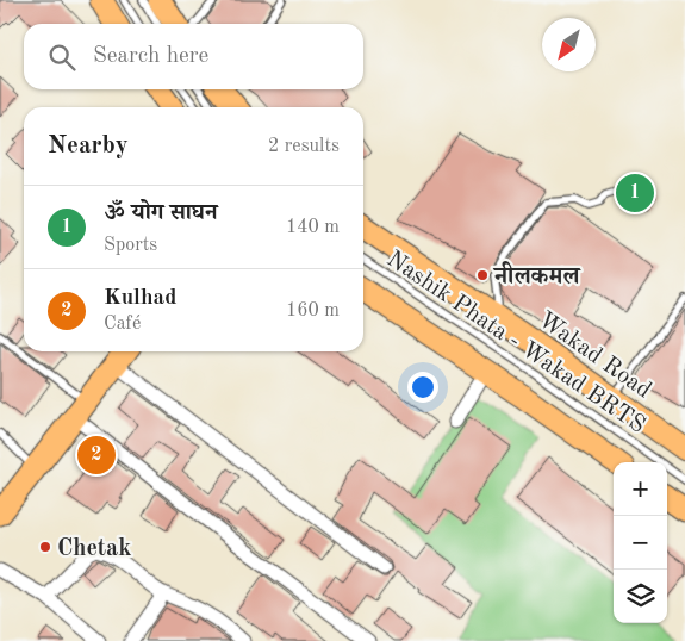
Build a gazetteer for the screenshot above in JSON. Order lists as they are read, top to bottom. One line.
{"streets":{"main road":["Wakad Road"],"lane":["Nashik Phata - Wakad BRTS"]},"places":["नीलकमल","Chetak"],"north":"bottom left","page":{"search":"Search here","heading":["Nearby","2 results"],"pins":["1","2"],"list":[{"mark":"1","name":"ॐ योग साघन","note":"Sports","value":"140 m"},{"mark":"2","name":"Kulhad","note":"Café","value":"160 m"}],"map_buttons":["+","−"]}}
